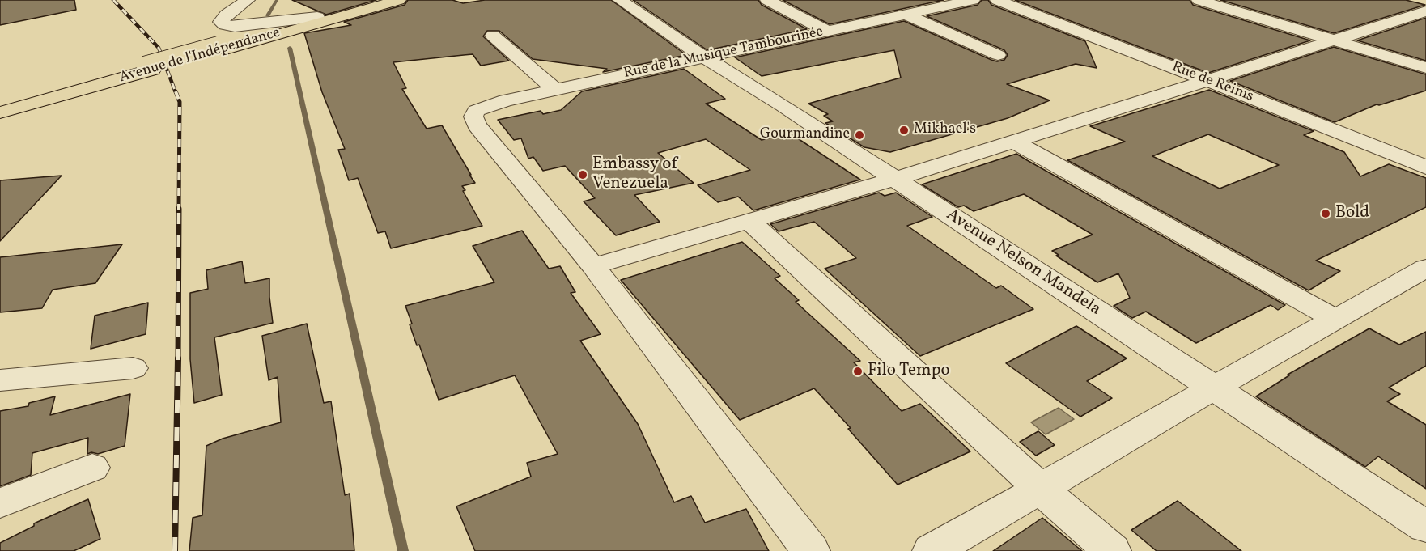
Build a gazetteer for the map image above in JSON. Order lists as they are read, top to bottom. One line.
{"streets":{"main road":["Avenue de l'Indépendance"],"street":["Rue de la Musique Tambourinée","Rue de Reims","Avenue Nelson Mandela"]},"crossings":[["Rue de la Musique Tambourinée","Avenue Nelson Mandela"]],"places":["Mikhael's","Gourmandine","Embassy of Venezuela","Bold","Filo Tempo"]}
